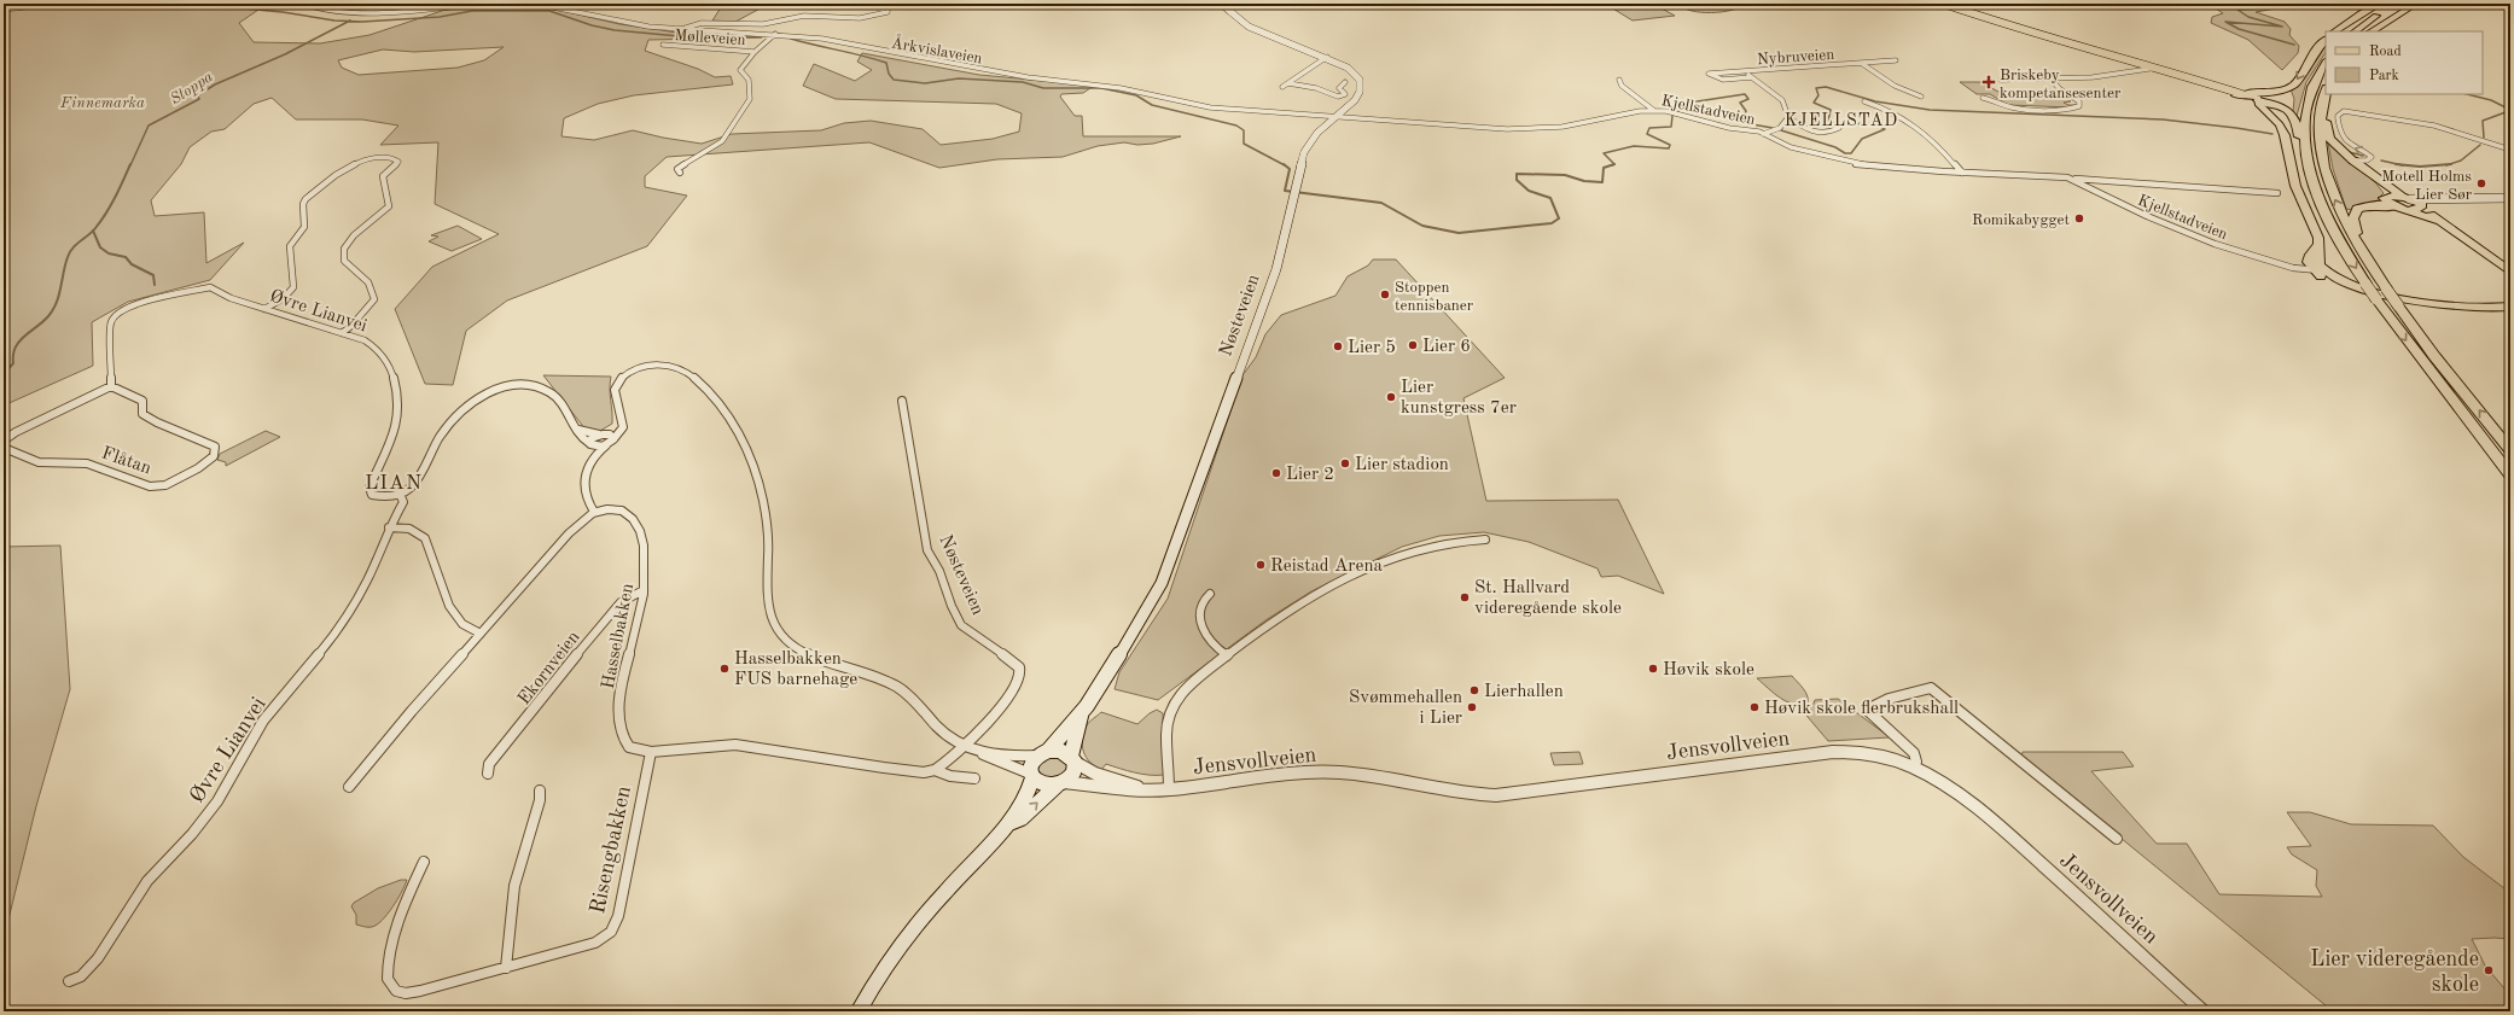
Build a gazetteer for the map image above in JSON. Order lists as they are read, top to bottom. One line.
{"streets":{"main road":["Nøsteveien"],"street":["Mølleveien","Årkvislaveien","Nybruveien","Kjellstadveien","Øvre Lianvei","Flåtan","Hasselbakken","Ekornveien","Jensvollveien","Risengbakken"]},"crossings":[["Årkvislaveien","Kjellstadveien"],["Årkvislaveien","Nøsteveien"],["Kjellstadveien","Nøsteveien"],["Øvre Lianvei","Flåtan"],["Nøsteveien","Jensvollveien"],["Hasselbakken","Ekornveien"],["Hasselbakken","Risengbakken"]],"districts":["KJELLSTAD","LIAN"],"water":["Stoppa"],"parks":["Finnemarka"],"places":{"health":["Briskeby kompetansesenter"],"other":["Motell Holms Lier Sør","Romikabygget","Stoppen tennisbaner","Lier 6","Lier 5","Lier kunstgress 7er","Lier stadion","Lier 2","Reistad Arena","St. Hallvard videregående skole","Hasselbakken FUS barnehage","Høvik skole","Lierhallen","Svømmehallen i Lier","Høvik skole flerbrukshall","Lier videregående skole"]},"legend":["Road","Park"]}
